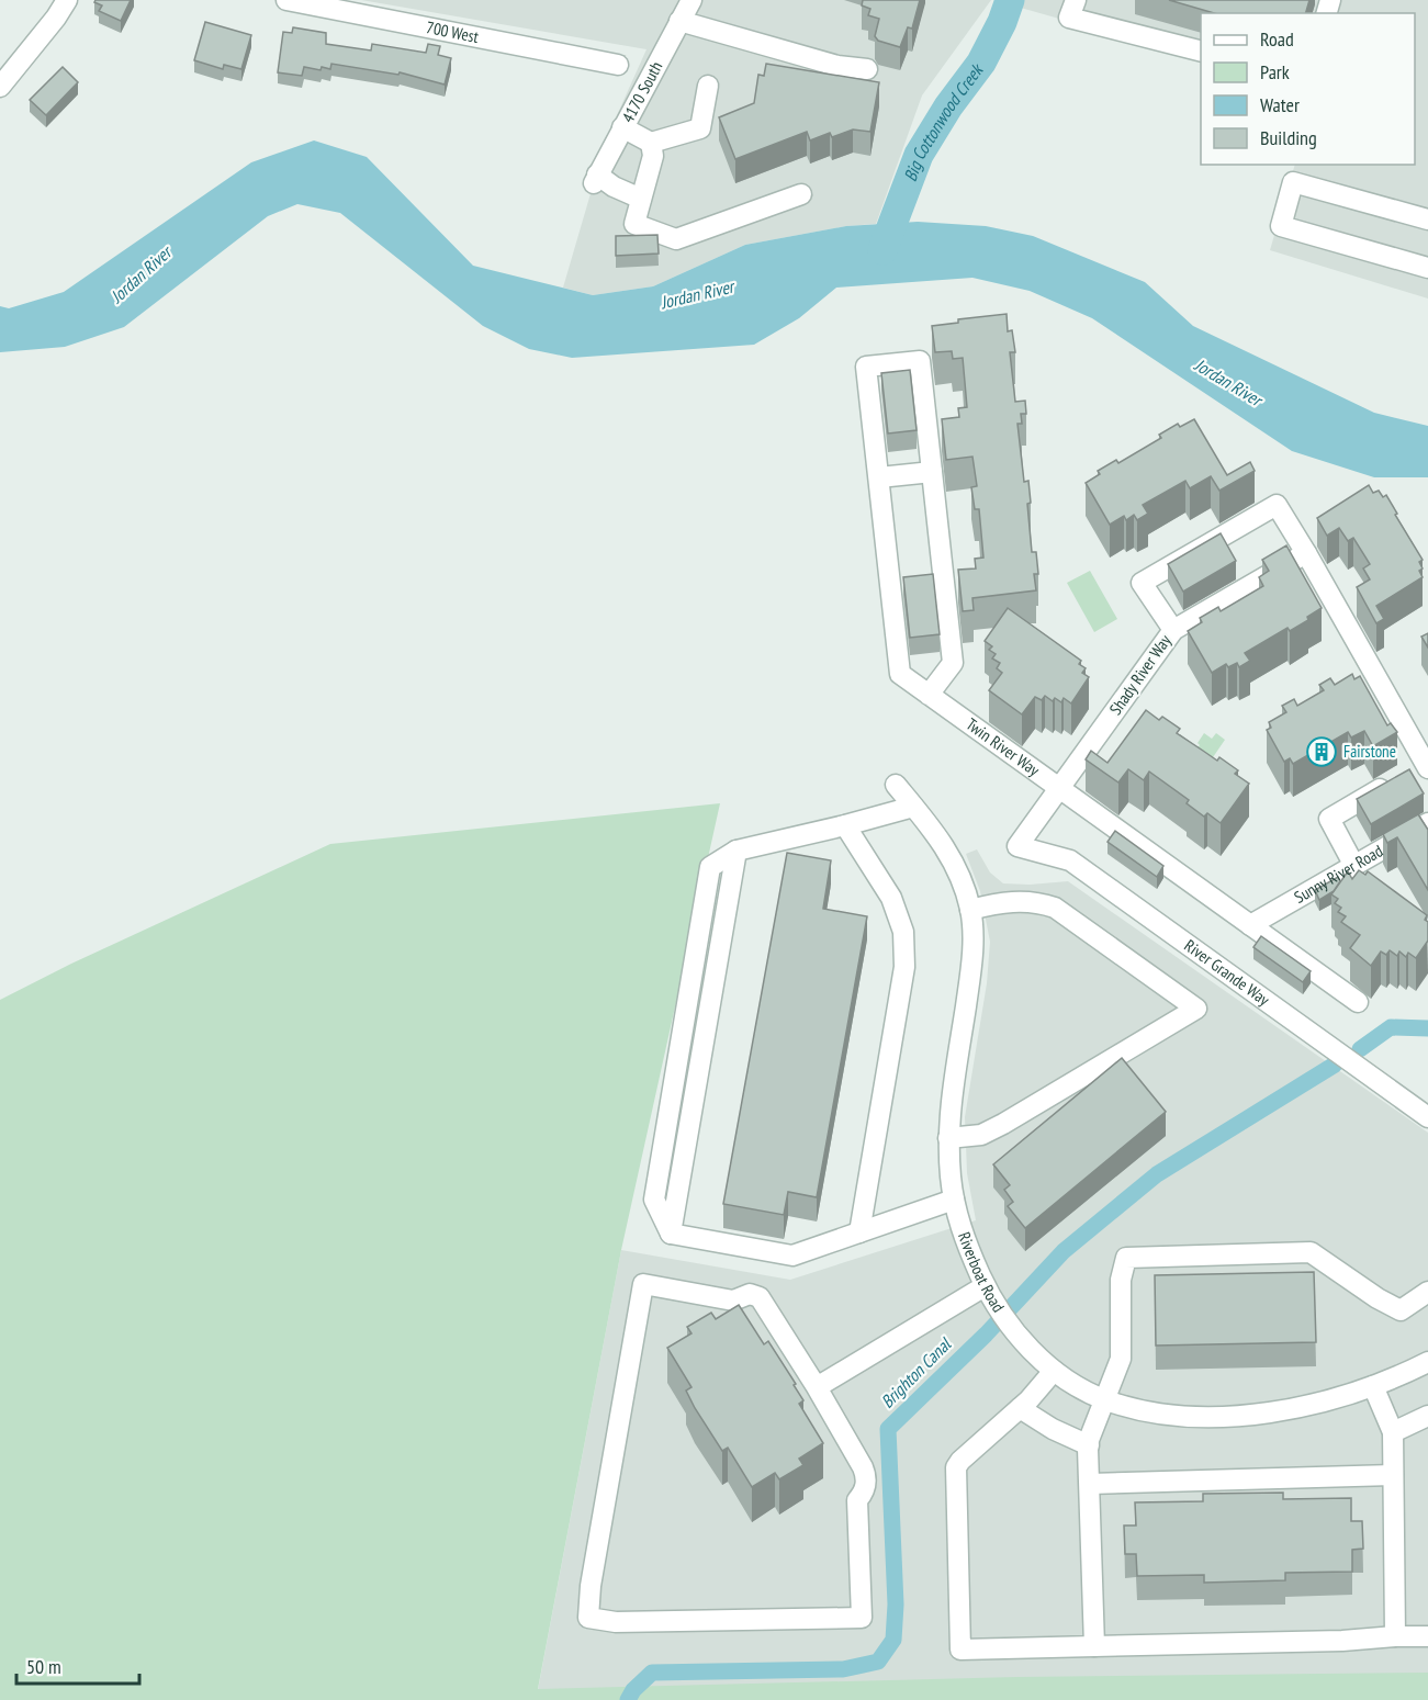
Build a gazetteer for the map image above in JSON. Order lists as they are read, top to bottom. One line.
{"streets":{"street":["700 West","4170 South","Shady River Way","Twin River Way","Sunny River Road","River Grande Way","Riverboat Road"]},"crossings":[["Shady River Way","Twin River Way"],["Shady River Way","River Grande Way"],["Twin River Way","Sunny River Road"]],"water":["Big Cottonwood Creek","Jordan River","Brighton Canal"],"places":{"building":["Fairstone"]},"legend":["Road","Park","Water","Building"],"scale_bar":"50 m"}
